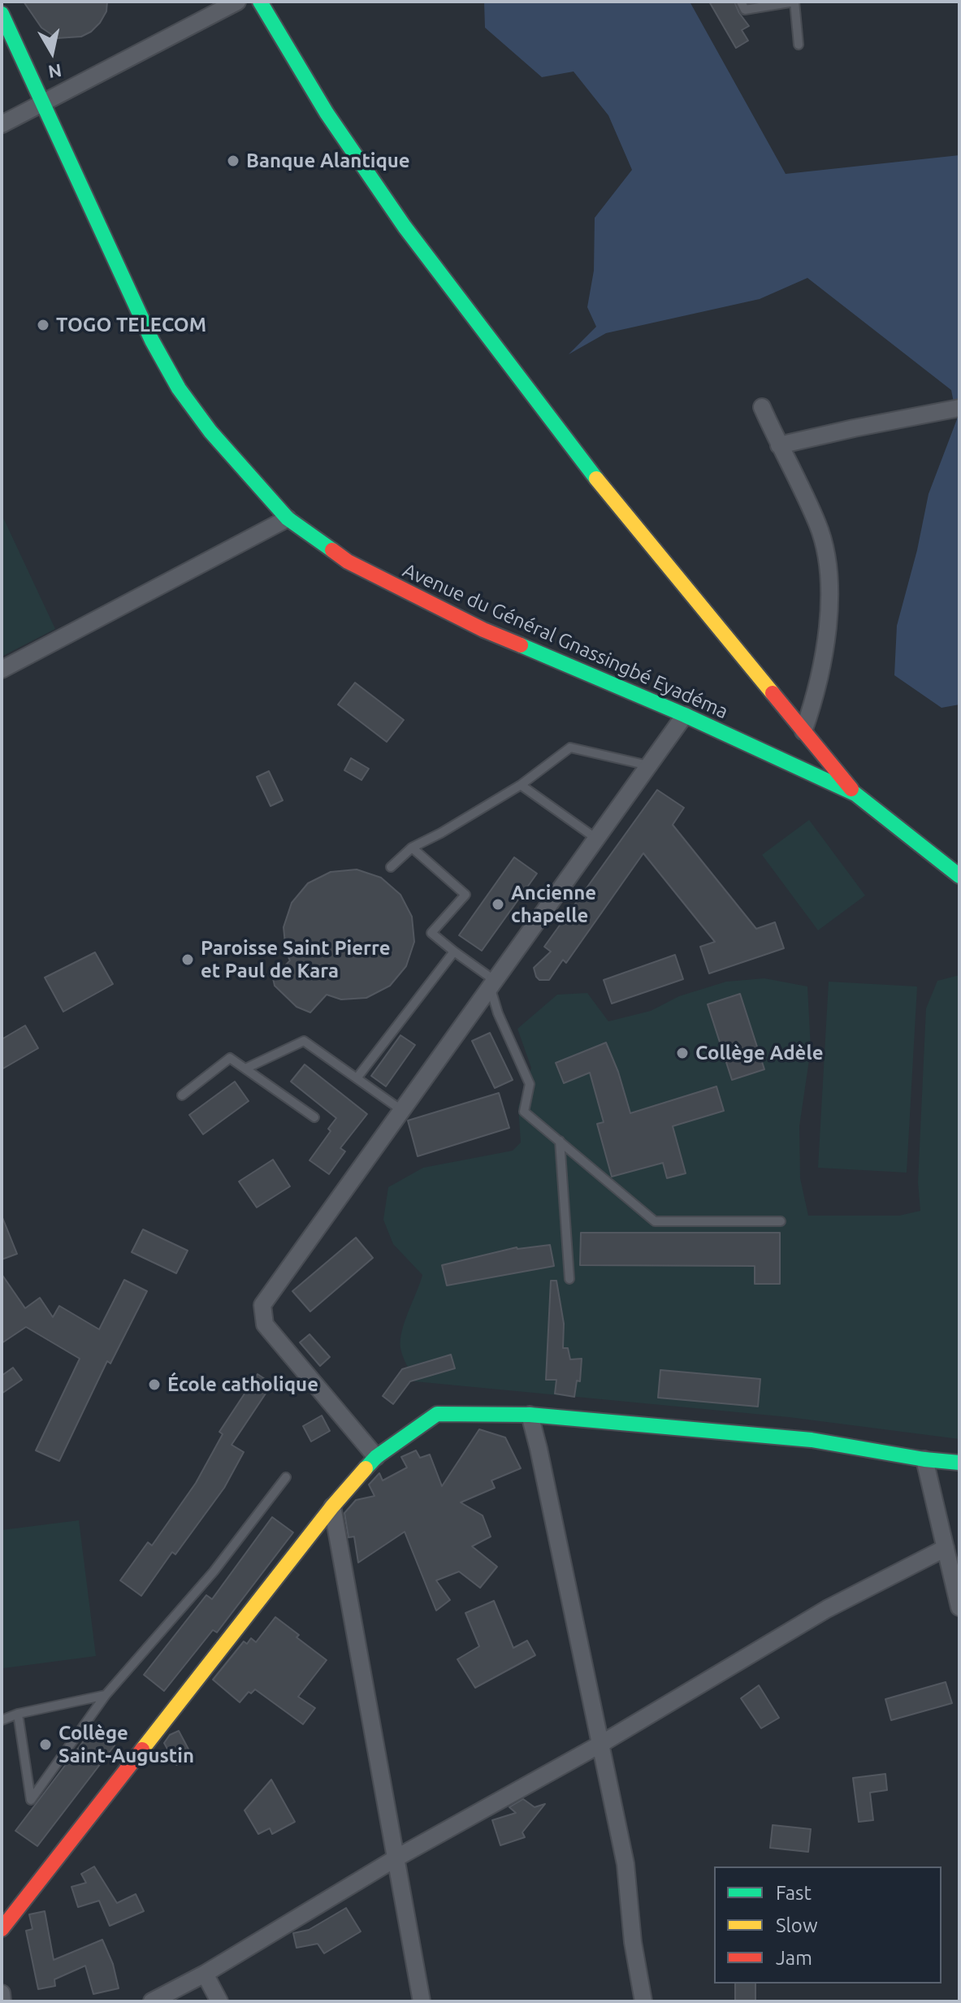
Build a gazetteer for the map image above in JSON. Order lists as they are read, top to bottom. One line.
{"streets":{"street":["Avenue du Général Gnassingbé Eyadéma"]},"places":["Banque Alantique","TOGO TELECOM","Ancienne chapelle","Paroisse Saint Pierre et Paul de Kara","Collège Adèle","École catholique","Collège Saint-Augustin"],"legend":["Fast","Slow","Jam"],"north":"bottom"}
